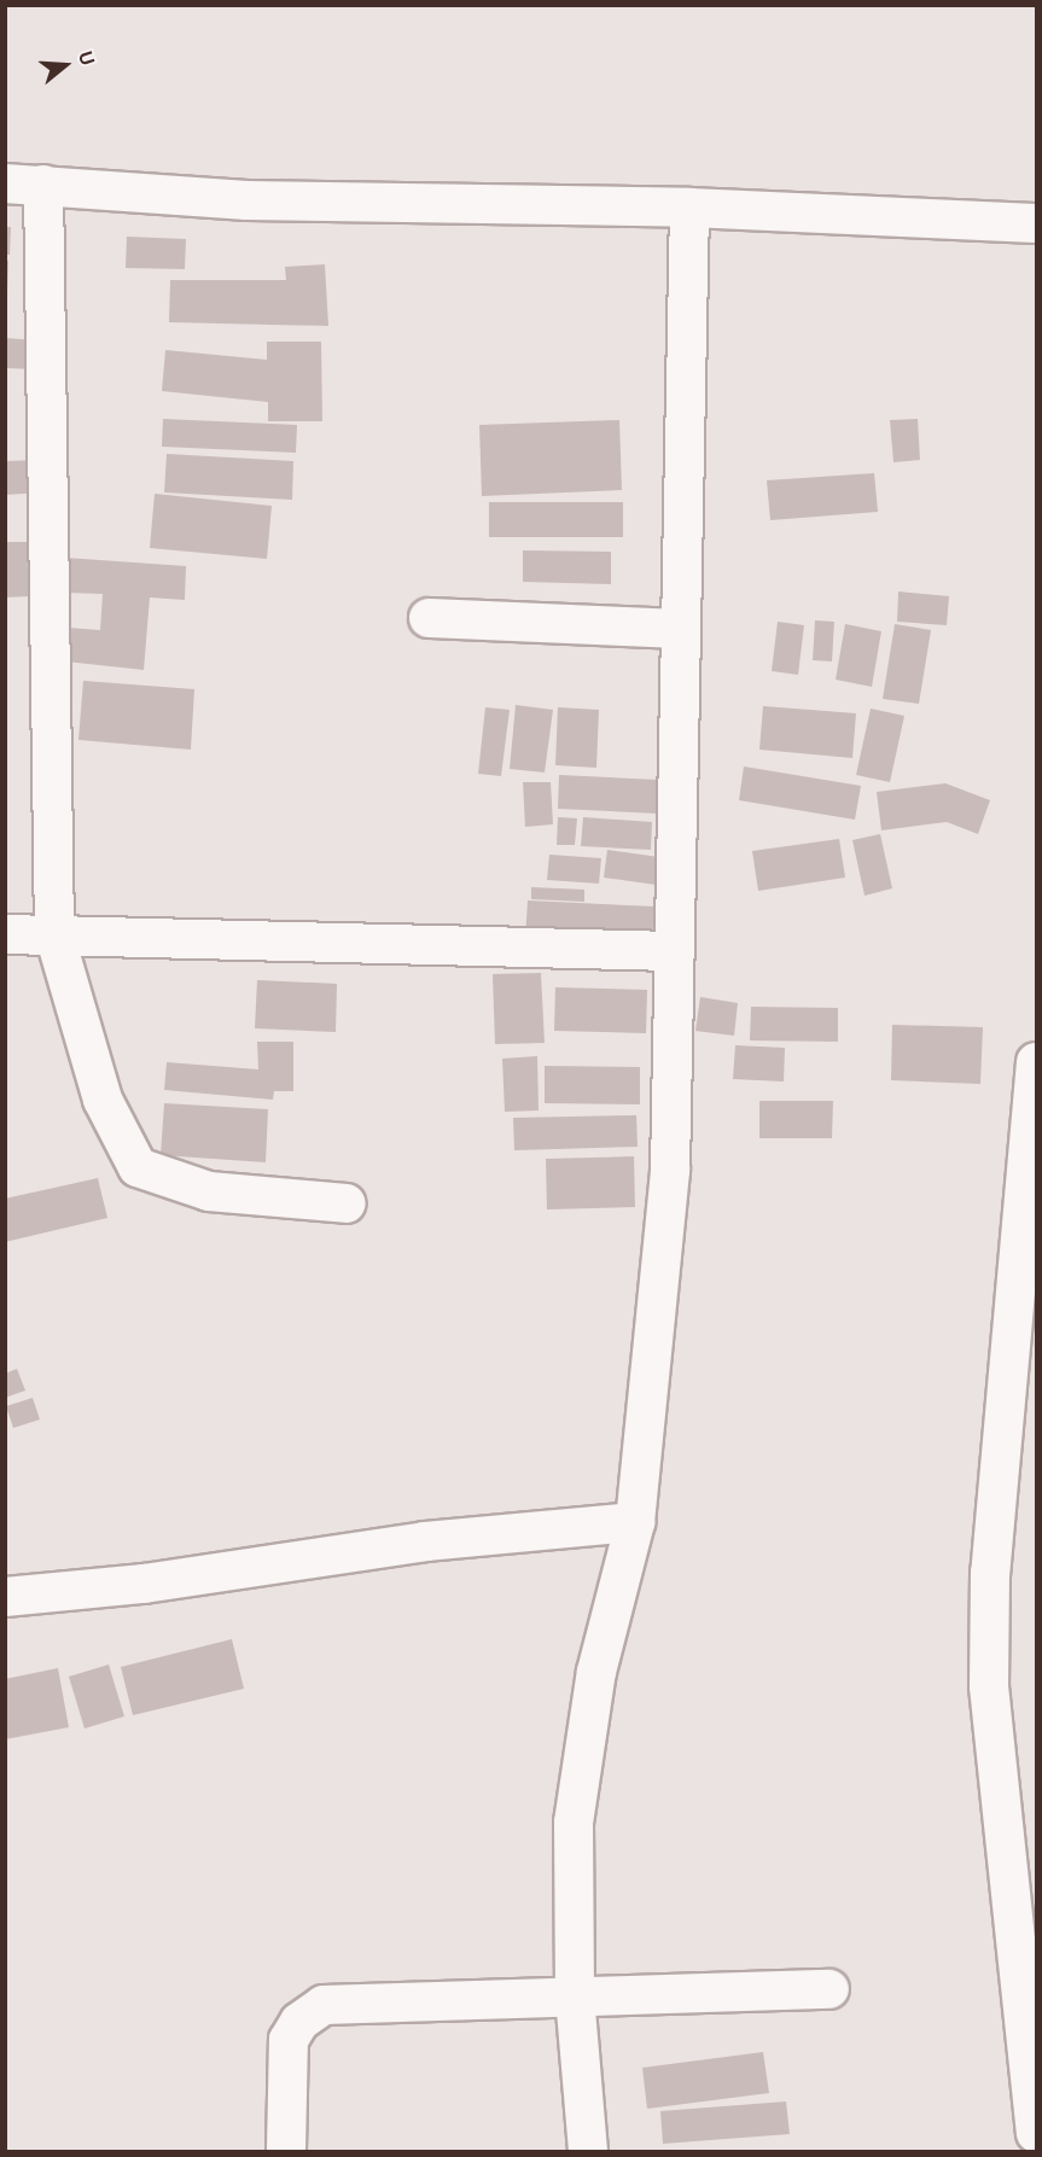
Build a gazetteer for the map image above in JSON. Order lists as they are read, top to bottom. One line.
{"north":"right"}
